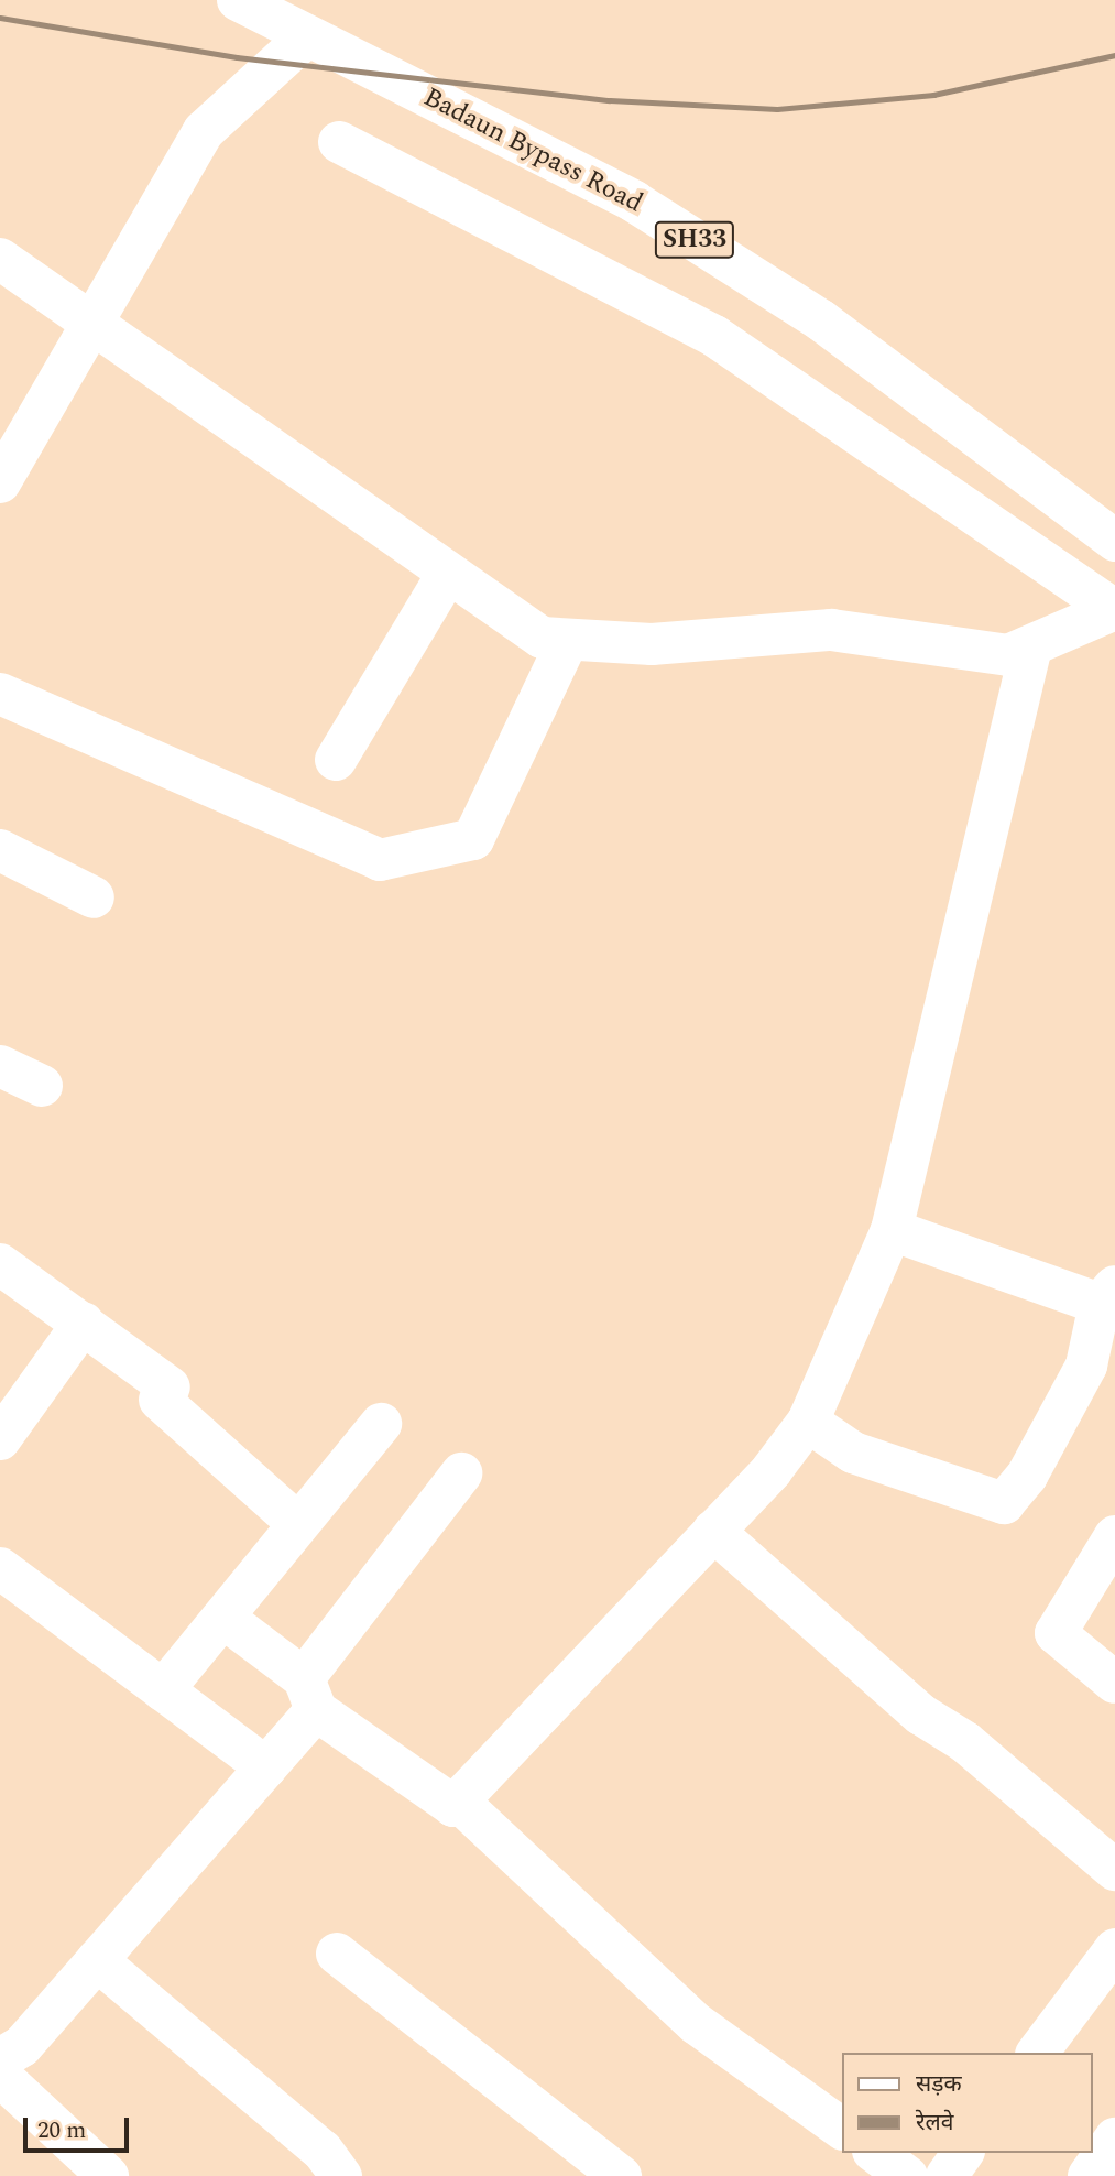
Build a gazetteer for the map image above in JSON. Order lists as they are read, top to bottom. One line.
{"streets":{"street":["Badaun Bypass Road","SH33"]},"legend":["सड़क","रेलवे"],"scale_bar":"20 m"}
